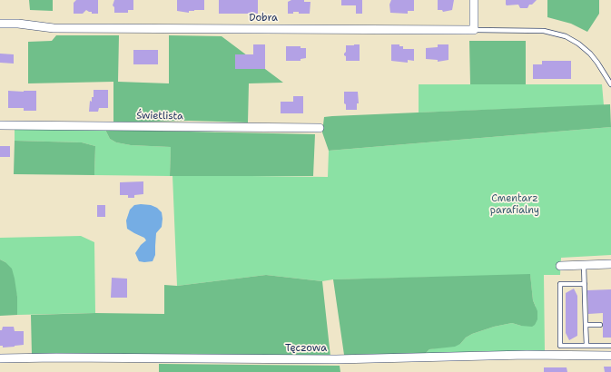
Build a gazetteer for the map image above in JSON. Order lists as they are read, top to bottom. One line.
{"streets":{"street":["Dobra","Świetlista","Tęczowa"]},"parks":["Cmentarz parafialny"]}
